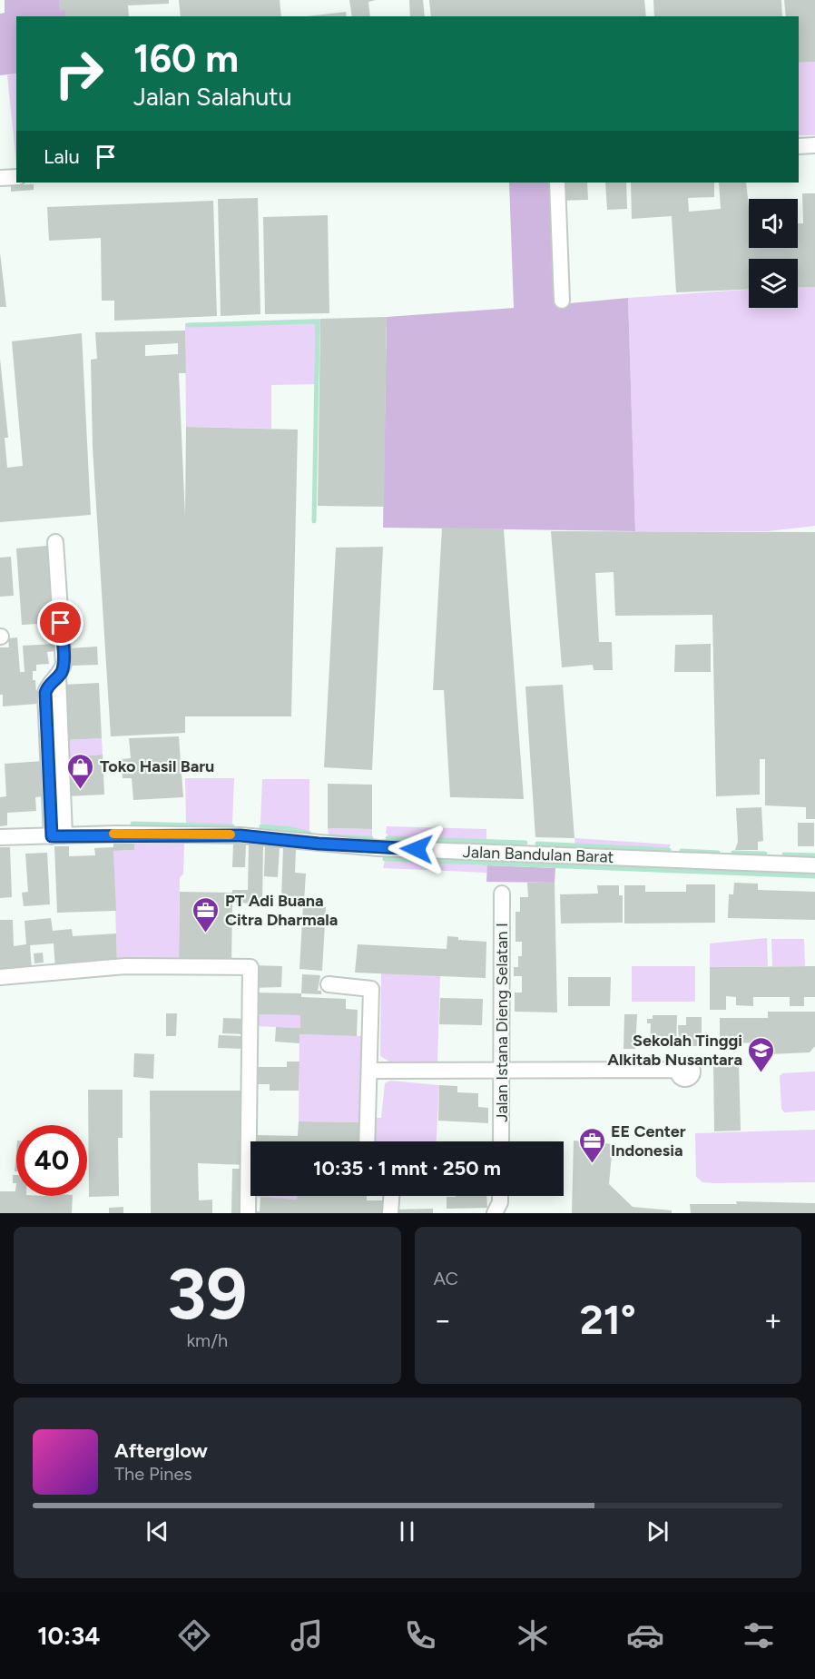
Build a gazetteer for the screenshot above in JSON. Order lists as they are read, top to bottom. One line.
{"streets":{"street":["Jalan Bandulan Barat","Jalan Istana Dieng Selatan I"]},"places":{"shop":["Toko Hasil Baru"],"office":["PT Adi Buana Citra Dharmala","EE Center Indonesia"],"school or university":["Sekolah Tinggi Alkitab Nusantara"]},"page":{"turn":["160 m","Jalan Salahutu"],"then":"Lalu","limit":"40","trip":"10:35 · 1 mnt · 250 m","tile":[["39","km/h"],"AC"],"heat":["−","21°","+"],"song":["Afterglow","The Pines"],"tabs":"10:34"}}
